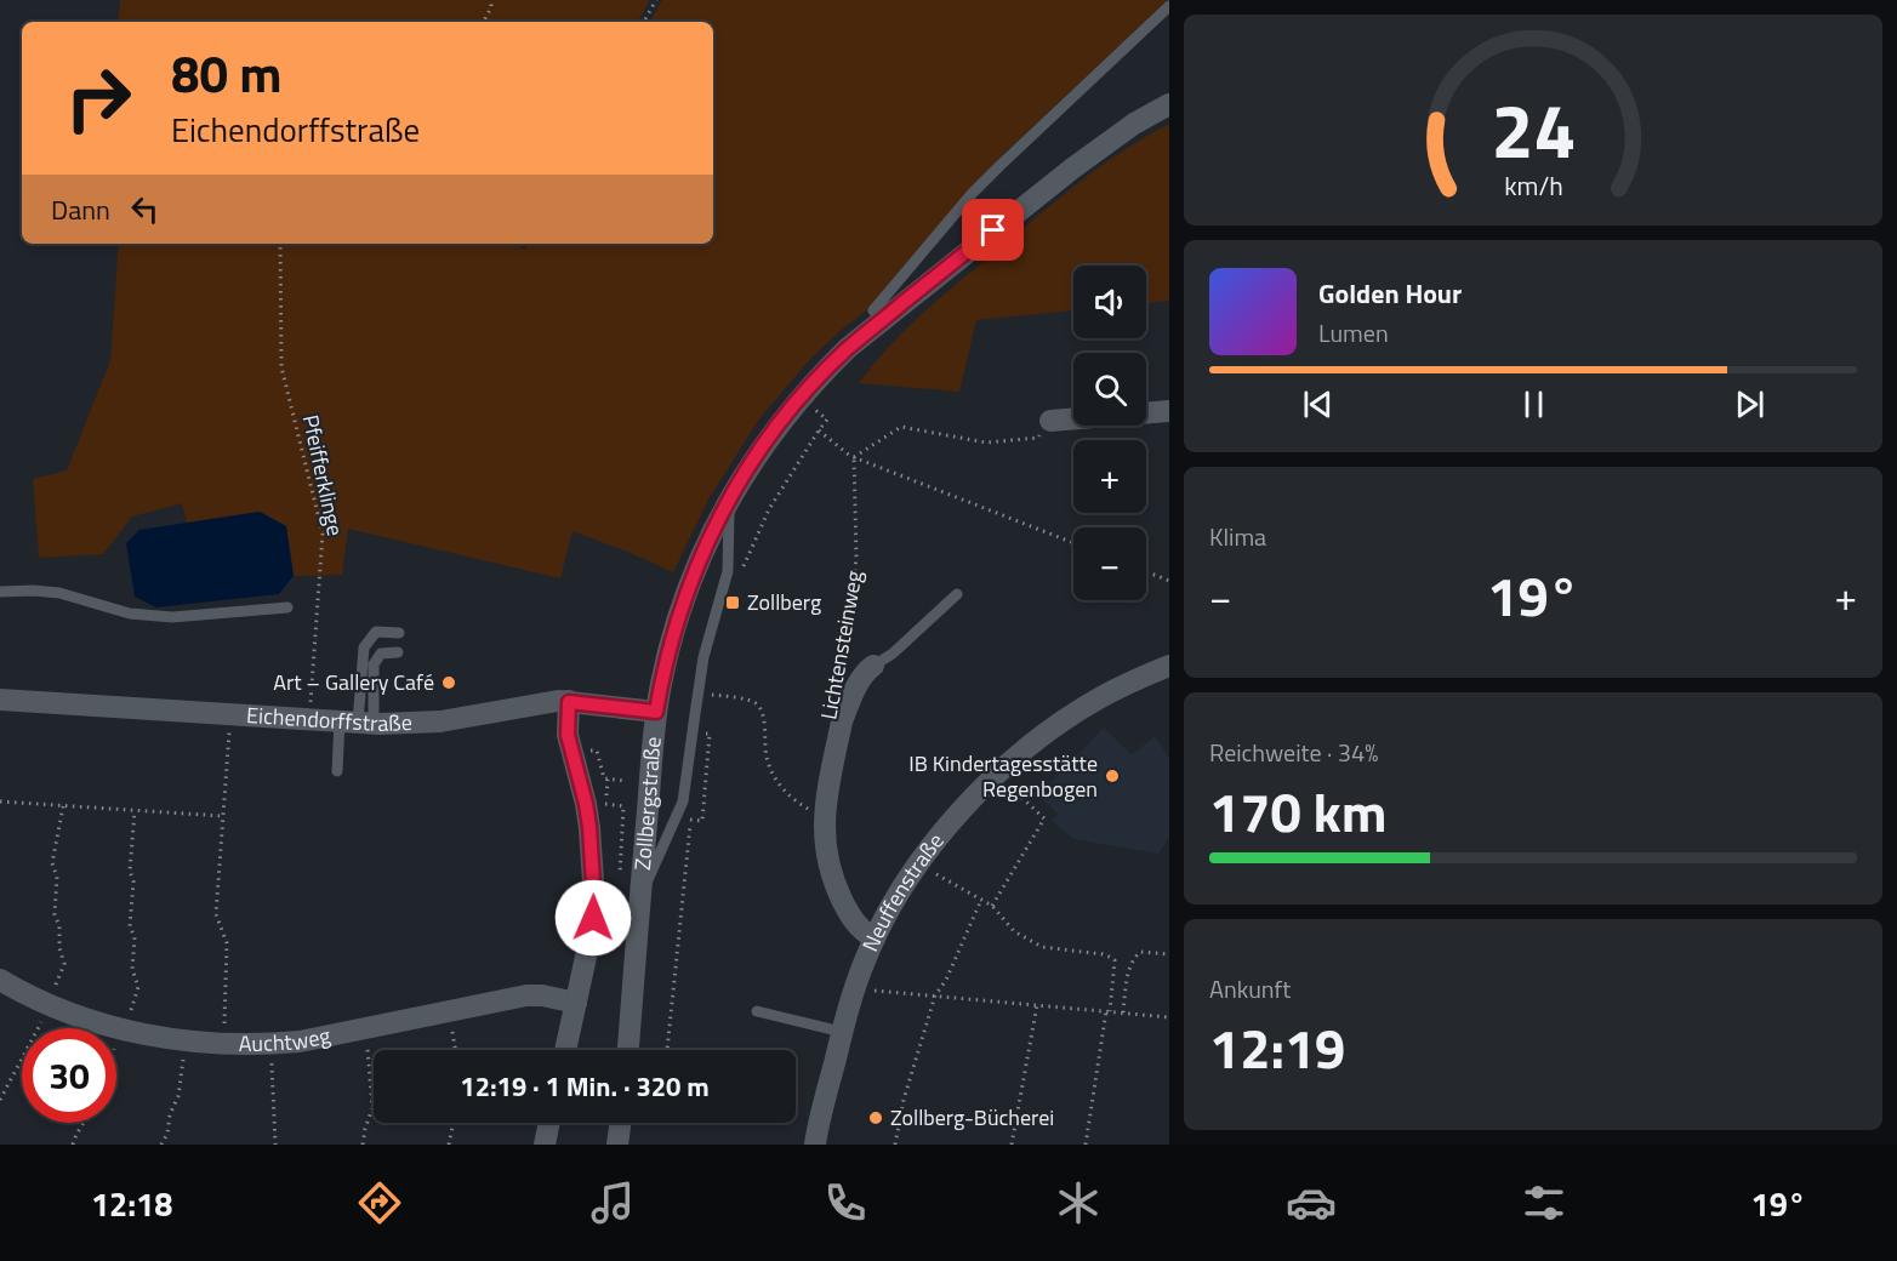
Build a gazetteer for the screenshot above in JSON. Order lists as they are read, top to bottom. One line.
{"streets":{"street":["Lichtensteinweg","Eichendorffstraße","Zollbergstraße","Neuffenstraße","Auchtweg"],"path":["Pfeifferklinge"]},"crossings":[["Pfeifferklinge","Eichendorffstraße"],["Lichtensteinweg","Neuffenstraße"],["Eichendorffstraße","Zollbergstraße"]],"places":{"transit":["Zollberg"],"other":["Art – Gallery Café","IB Kindertagesstätte Regenbogen","Zollberg-Bücherei"]},"page":{"turn":["80 m","Eichendorffstraße"],"then":"Dann","map_buttons":["+","−"],"song":["Golden Hour","Lumen"],"tile":["Klima",["Reichweite · 34%","170 km"],["Ankunft","12:19"]],"heat":["−","19°","+"],"limit":"30","trip":"12:19 · 1 Min. · 320 m","tabs":["12:18","19°"],"gauge":["24","km/h"]}}
